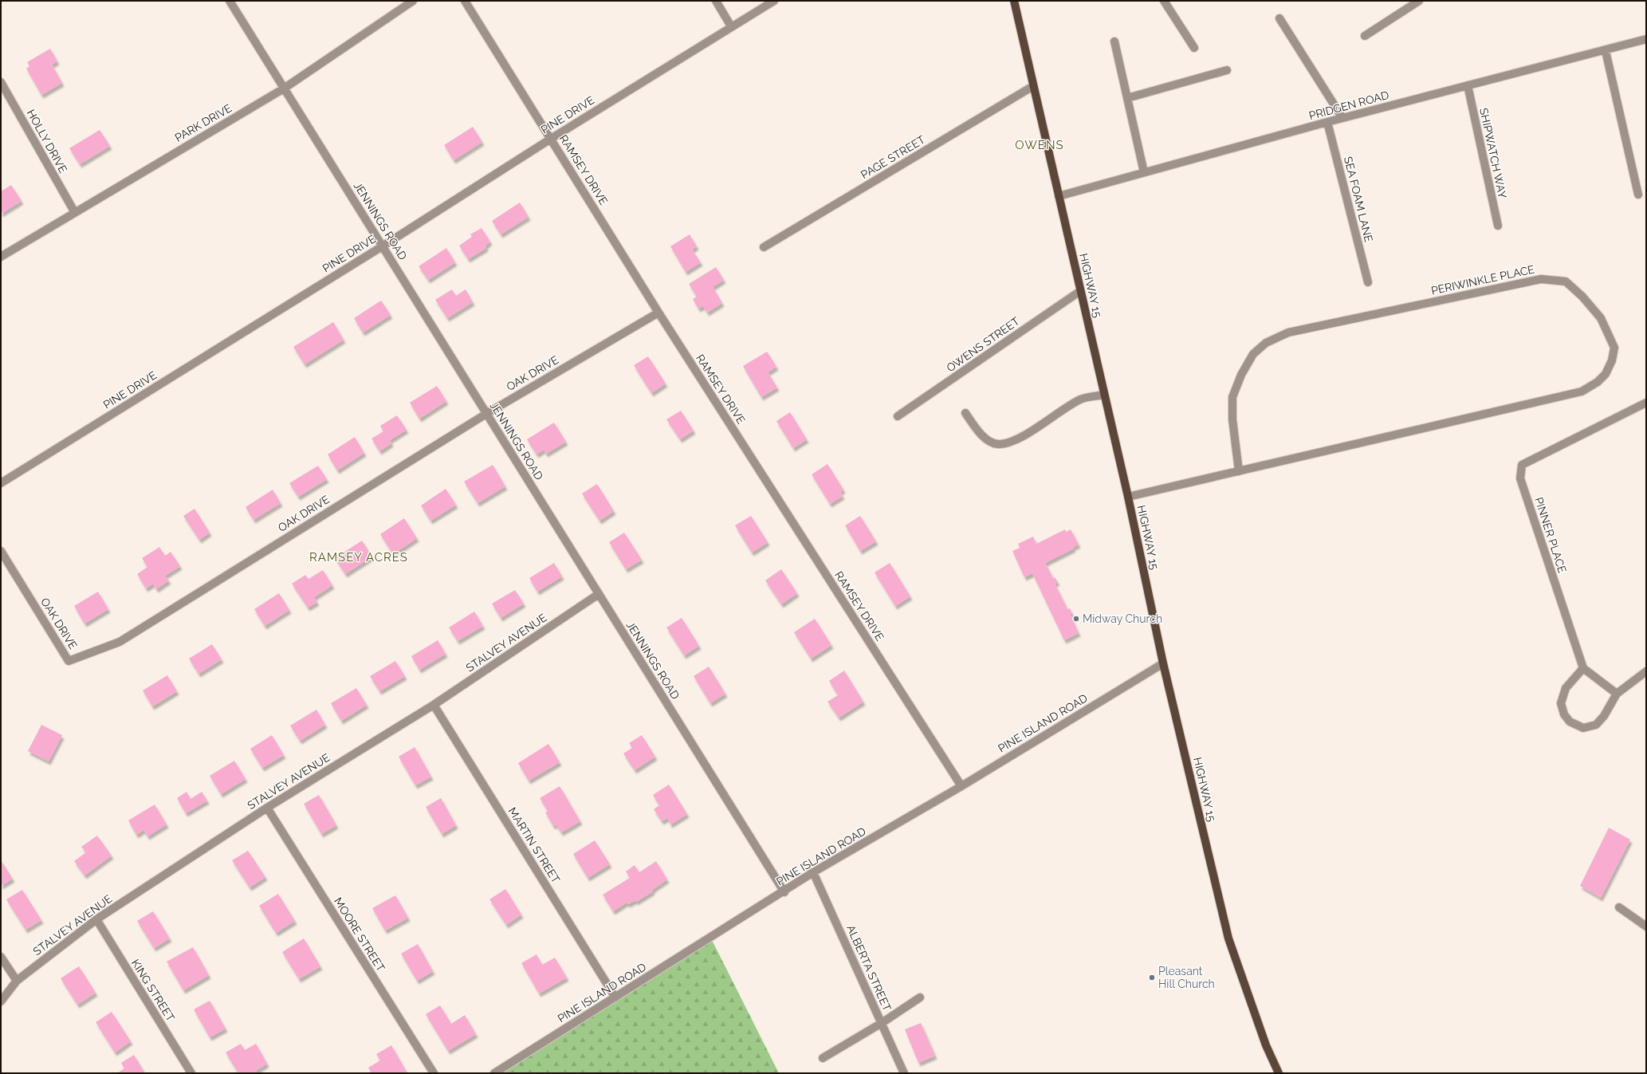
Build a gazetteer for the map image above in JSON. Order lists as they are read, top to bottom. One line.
{"streets":{"main road":["HIGHWAY 15"],"street":["PRIDGEN ROAD","PINE DRIVE","PARK DRIVE","HOLLY DRIVE","SHIPWATCH WAY","PAGE STREET","RAMSEY DRIVE","SEA FOAM LANE","JENNINGS ROAD","PERIWINKLE PLACE","OWENS STREET","OAK DRIVE","PINNER PLACE","STALVEY AVENUE","PINE ISLAND ROAD","MARTIN STREET","MOORE STREET","ALBERTA STREET","KING STREET"]},"crossings":[["PRIDGEN ROAD","SHIPWATCH WAY"],["PRIDGEN ROAD","SEA FOAM LANE"],["PRIDGEN ROAD","HIGHWAY 15"],["PINE DRIVE","RAMSEY DRIVE"],["PINE DRIVE","JENNINGS ROAD"],["PARK DRIVE","HOLLY DRIVE"],["PARK DRIVE","JENNINGS ROAD"],["PAGE STREET","HIGHWAY 15"],["RAMSEY DRIVE","OAK DRIVE"],["RAMSEY DRIVE","PINE ISLAND ROAD"],["JENNINGS ROAD","OAK DRIVE"],["JENNINGS ROAD","STALVEY AVENUE"],["JENNINGS ROAD","PINE ISLAND ROAD"],["PERIWINKLE PLACE","HIGHWAY 15"],["HIGHWAY 15","OWENS STREET"],["HIGHWAY 15","PINE ISLAND ROAD"],["STALVEY AVENUE","MARTIN STREET"],["STALVEY AVENUE","MOORE STREET"],["STALVEY AVENUE","KING STREET"],["PINE ISLAND ROAD","MARTIN STREET"],["PINE ISLAND ROAD","ALBERTA STREET"]],"districts":["OWENS","RAMSEY ACRES"],"places":["Midway Church","Pleasant Hill Church"]}
